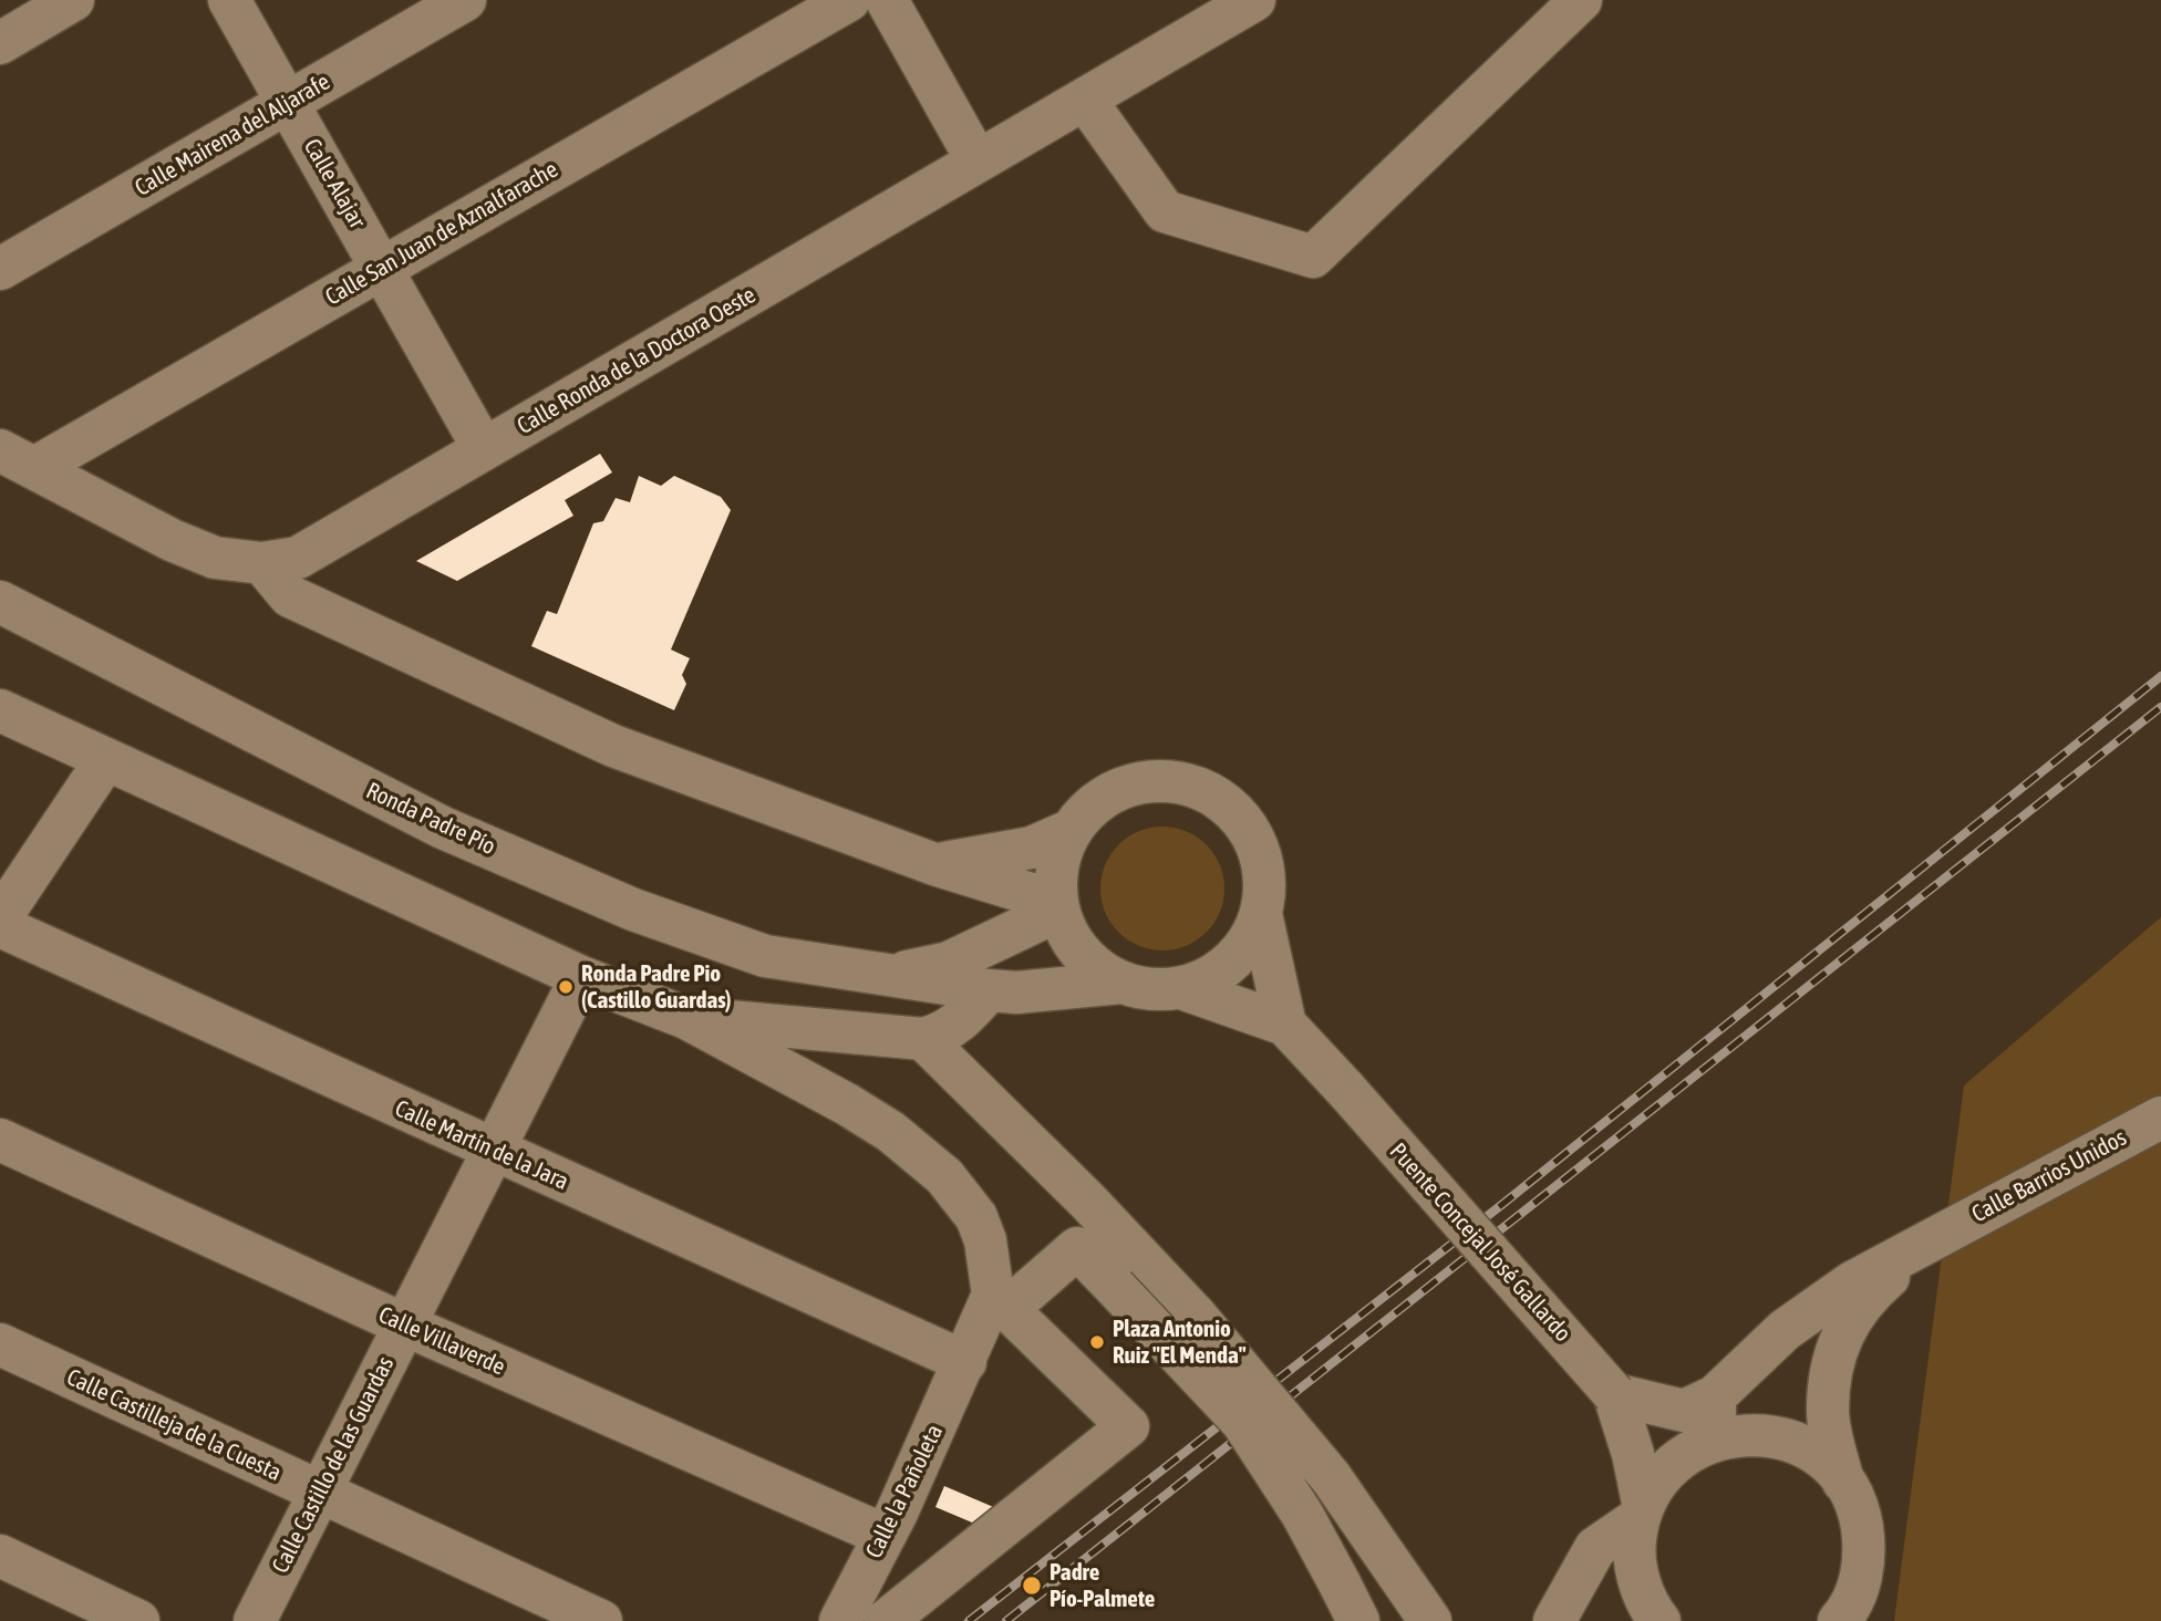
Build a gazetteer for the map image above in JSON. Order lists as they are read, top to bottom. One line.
{"streets":{"street":["Calle Mairena del Aljarafe","Calle Alajar","Calle San Juan de Aznalfarache","Calle Ronda de la Doctora Oeste","Ronda Padre Pío","Calle Martín de la Jara","Calle Barrios Unidos","Puente Concejal José Gallardo","Calle Villaverde","Calle Castilleja de la Cuesta","Calle Castillo de las Guardas","Calle la Pañoleta"]},"crossings":[["Calle Mairena del Aljarafe","Calle Alajar"],["Calle Alajar","Calle San Juan de Aznalfarache"],["Calle Alajar","Calle Ronda de la Doctora Oeste"],["Calle San Juan de Aznalfarache","Calle Ronda de la Doctora Oeste"],["Calle Martín de la Jara","Calle Castillo de las Guardas"],["Calle Martín de la Jara","Calle la Pañoleta"],["Calle Villaverde","Calle Castillo de las Guardas"],["Calle Villaverde","Calle la Pañoleta"],["Calle Castilleja de la Cuesta","Calle Castillo de las Guardas"]],"places":["Ronda Padre Pio (Castillo Guardas)","Plaza Antonio Ruiz \"El Menda\"","Padre Pío-Palmete"]}
